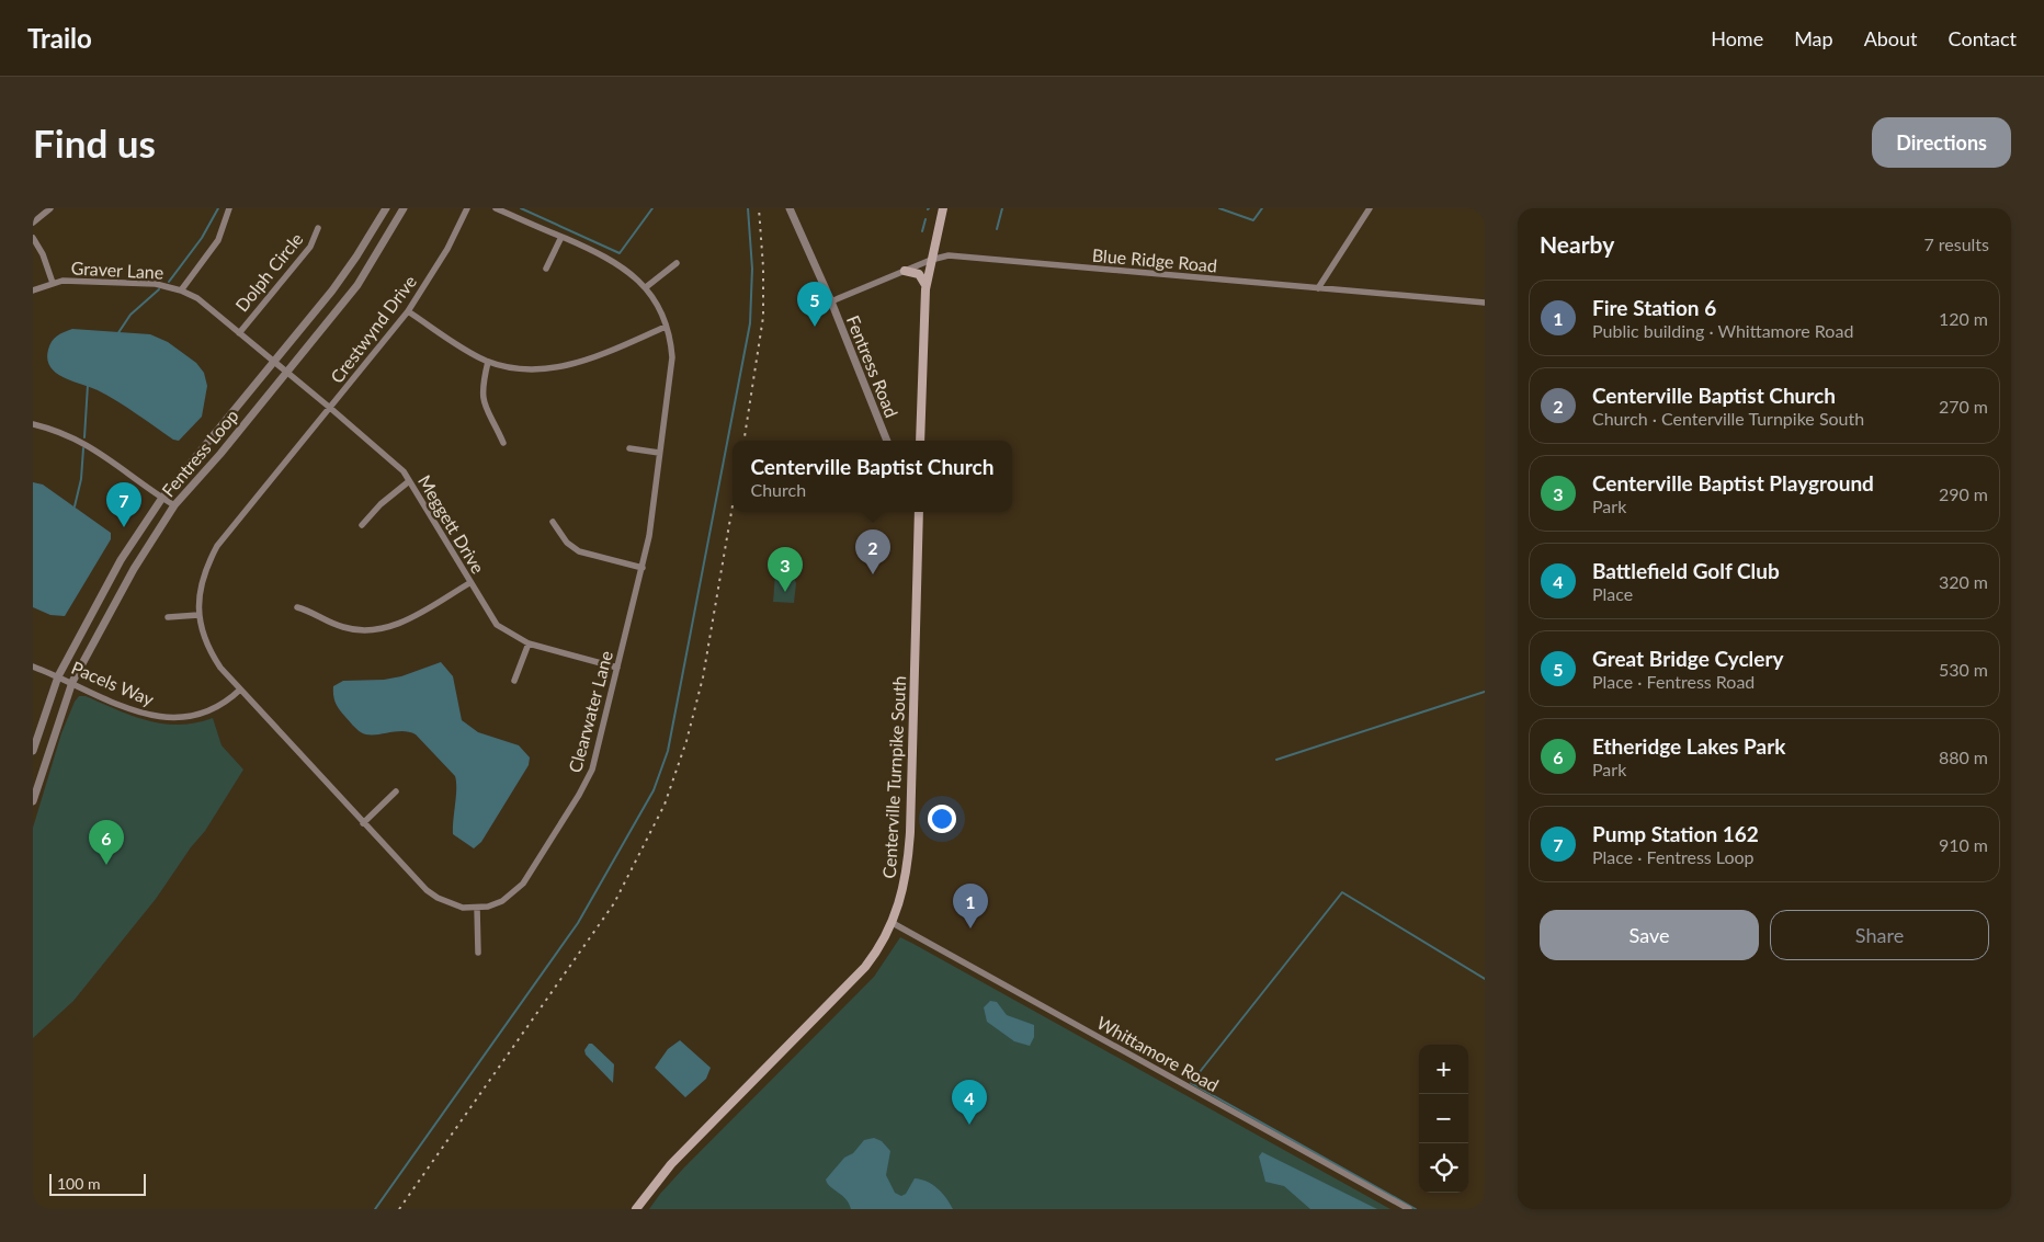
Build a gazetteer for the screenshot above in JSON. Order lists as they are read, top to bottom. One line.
{"streets":{"main road":["Centerville Turnpike South"],"street":["Blue Ridge Road","Graver Lane","Dolph Circle","Crestwynd Drive","Fentress Road","Fentress Loop","Meggett Drive","Pacels Way","Clearwater Lane","Whittamore Road"]},"crossings":[["Blue Ridge Road","Fentress Road"],["Graver Lane","Dolph Circle"],["Graver Lane","Fentress Loop"],["Graver Lane","Meggett Drive"],["Crestwynd Drive","Meggett Drive"],["Crestwynd Drive","Clearwater Lane"],["Fentress Loop","Meggett Drive"],["Fentress Loop","Pacels Way"],["Meggett Drive","Clearwater Lane"],["Pacels Way","Clearwater Lane"],["Centerville Turnpike South","Whittamore Road"]],"scale_bar":"100 m","page":{"header":"Trailo","nav":["Home","Map","About","Contact"],"buttons":["Directions",["Save","Share"]],"title":"Find us","heading":["Nearby","7 results"],"list":[{"mark":"1","name":"Fire Station 6","note":"Public building · Whittamore Road","value":"120 m"},{"mark":"2","name":"Centerville Baptist Church","note":"Church · Centerville Turnpike South","value":"270 m"},{"mark":"3","name":"Centerville Baptist Playground","note":"Park","value":"290 m"},{"mark":"4","name":"Battlefield Golf Club","note":"Place","value":"320 m"},{"mark":"5","name":"Great Bridge Cyclery","note":"Place · Fentress Road","value":"530 m"},{"mark":"6","name":"Etheridge Lakes Park","note":"Park","value":"880 m"},{"mark":"7","name":"Pump Station 162","note":"Place · Fentress Loop","value":"910 m"}],"pins":["5","7","2","3","6","1","4"],"popup":["Centerville Baptist Church","Church"],"map_buttons":["+","−"],"scale":"100 m"}}
